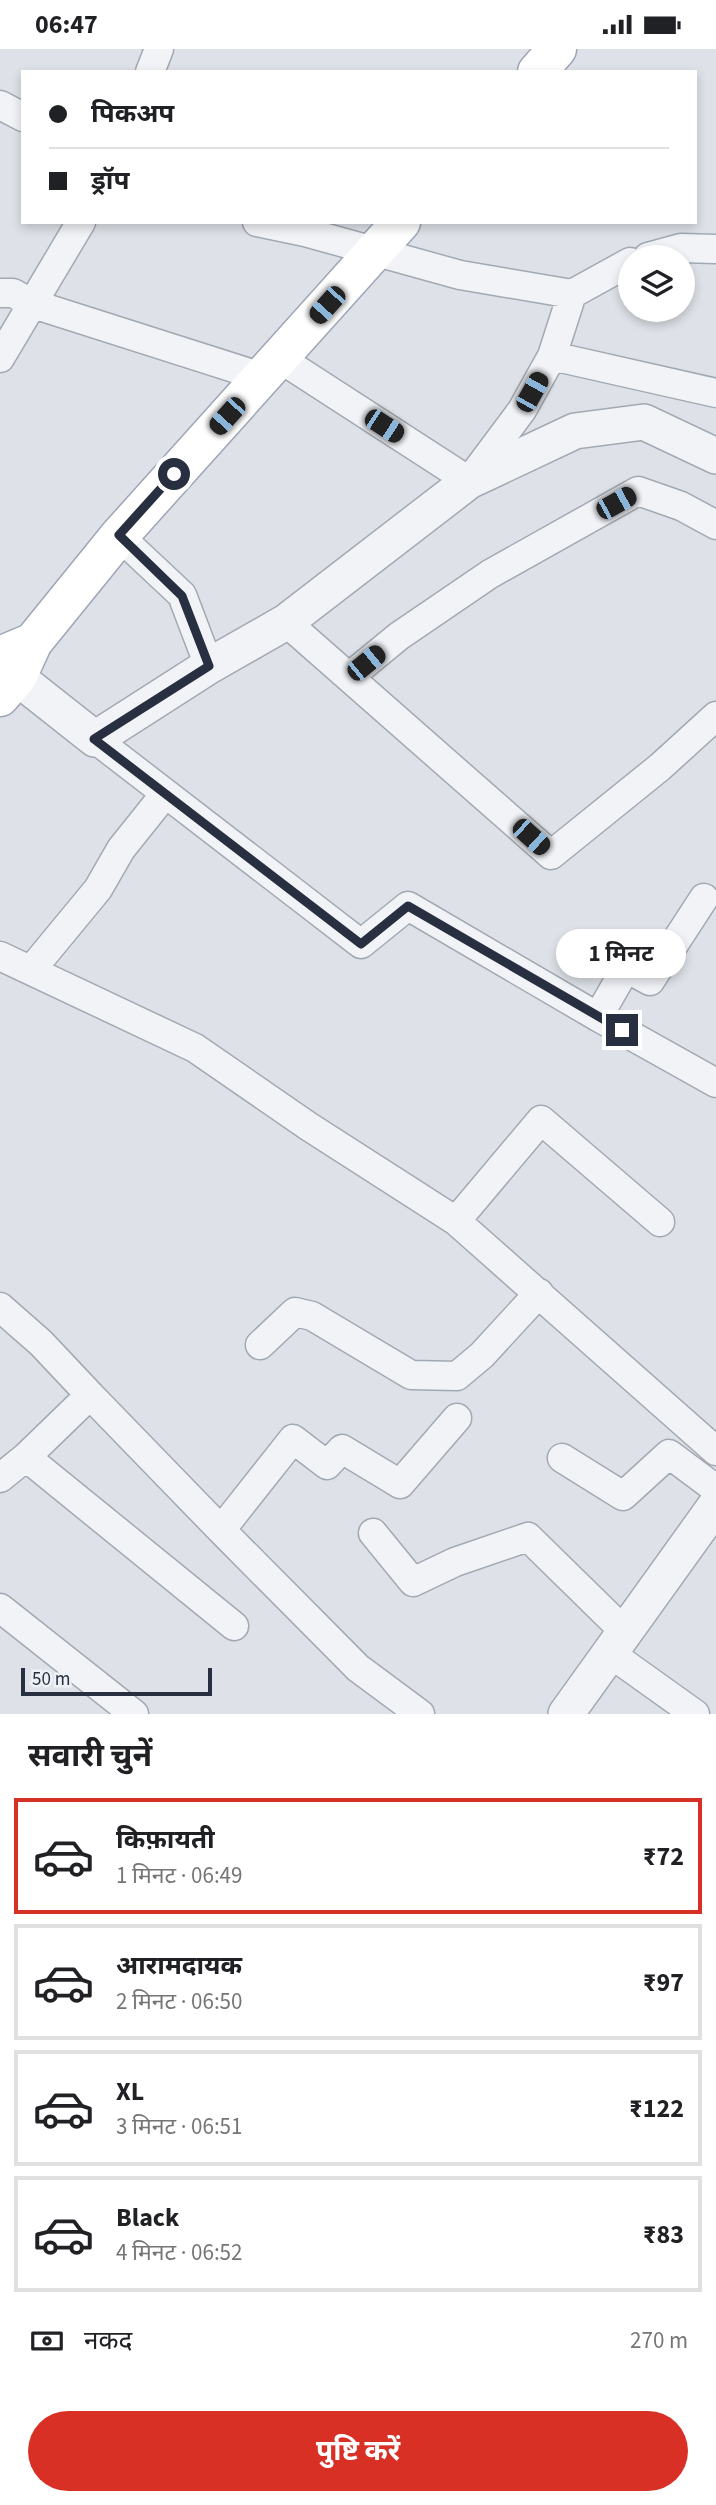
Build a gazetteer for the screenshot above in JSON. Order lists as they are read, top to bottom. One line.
{"scale_bar":"50 m","page":{"status":"06:47","banner":["पिकअप","ड्रॉप"],"bubble":"1 मिनट","scale":"50 m","heading":"सवारी चुनें","list":[{"name":"किफ़ायती","note":"1 मिनट · 06:49","value":"₹72"},{"name":"आरामदायक","note":"2 मिनट · 06:50","value":"₹97"},{"name":"XL","note":"3 मिनट · 06:51","value":"₹122"},{"name":"Black","note":"4 मिनट · 06:52","value":"₹83"}],"pay":["नकद","270 m"],"buttons":"पुष्टि करें"}}
